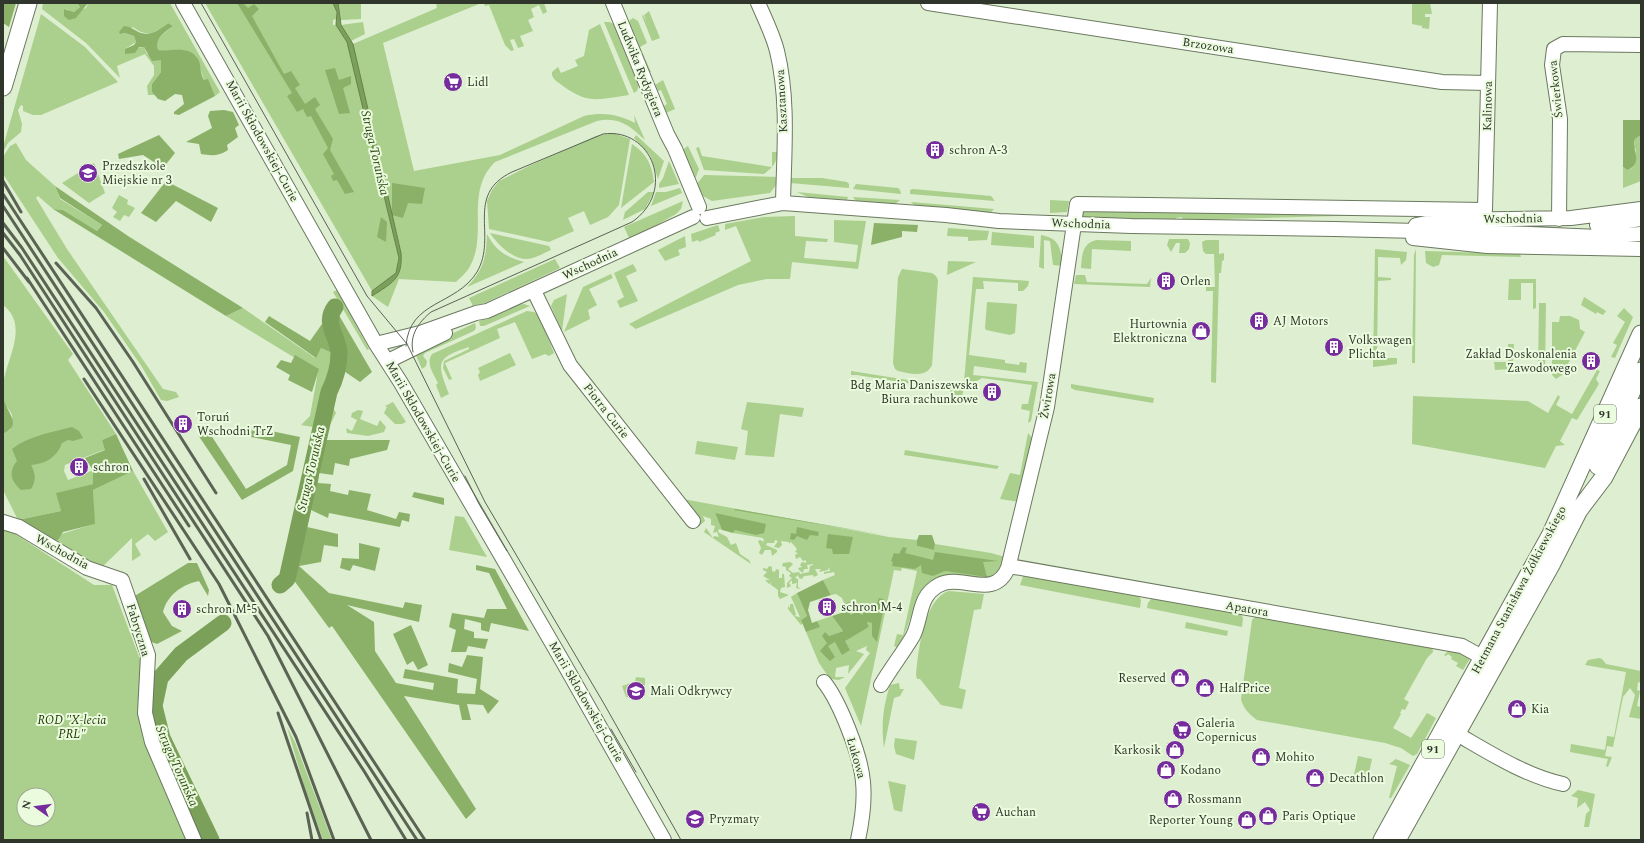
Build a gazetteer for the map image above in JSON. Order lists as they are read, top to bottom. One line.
{"streets":{"main road":["91","Hetmana Stanisława Żółkiewskiego"],"street":["Brzozowa","Ludwika Rydygiera","Świerkowa","Kasztanowa","Kalinowa","Marii Skłodowskiej-Curie","Wschodnia","Żwirowa","Piotra Curie","Apatora","Fabryczna","Łukowa"]},"crossings":[["Brzozowa","Kalinowa"],["Ludwika Rydygiera","Wschodnia"],["Świerkowa","Wschodnia"],["Kasztanowa","Wschodnia"],["Kalinowa","Żwirowa"],["Marii Skłodowskiej-Curie","Wschodnia"],["Wschodnia","Żwirowa"],["Wschodnia","Piotra Curie"],["Wschodnia","Fabryczna"],["Żwirowa","Apatora"],["Hetmana Stanisława Żółkiewskiego","Apatora"]],"water":["Struga Toruńska"],"parks":["ROD \"X-lecia PRL\""],"places":{"supermarket":["Lidl","Galeria Copernicus","Auchan"],"building":["schron A-3","Orlen","AJ Motors","Volkswagen Plichta","Zakład Doskonalenia Zawodowego","Bdg Maria Daniszewska Biura rachunkowe","Toruń Wschodni TrZ","schron","schron M-4","schron M-5"],"school or university":["Przedszkole Miejskie nr 3","Mali Odkrywcy","Pryzmaty"],"shop":["Hurtownia Elektroniczna","Reserved","HalfPrice","Kia","Karkosik","Mohito","Kodano","Decathlon","Rossmann","Paris Optique","Reporter Young"]},"north":"left"}
